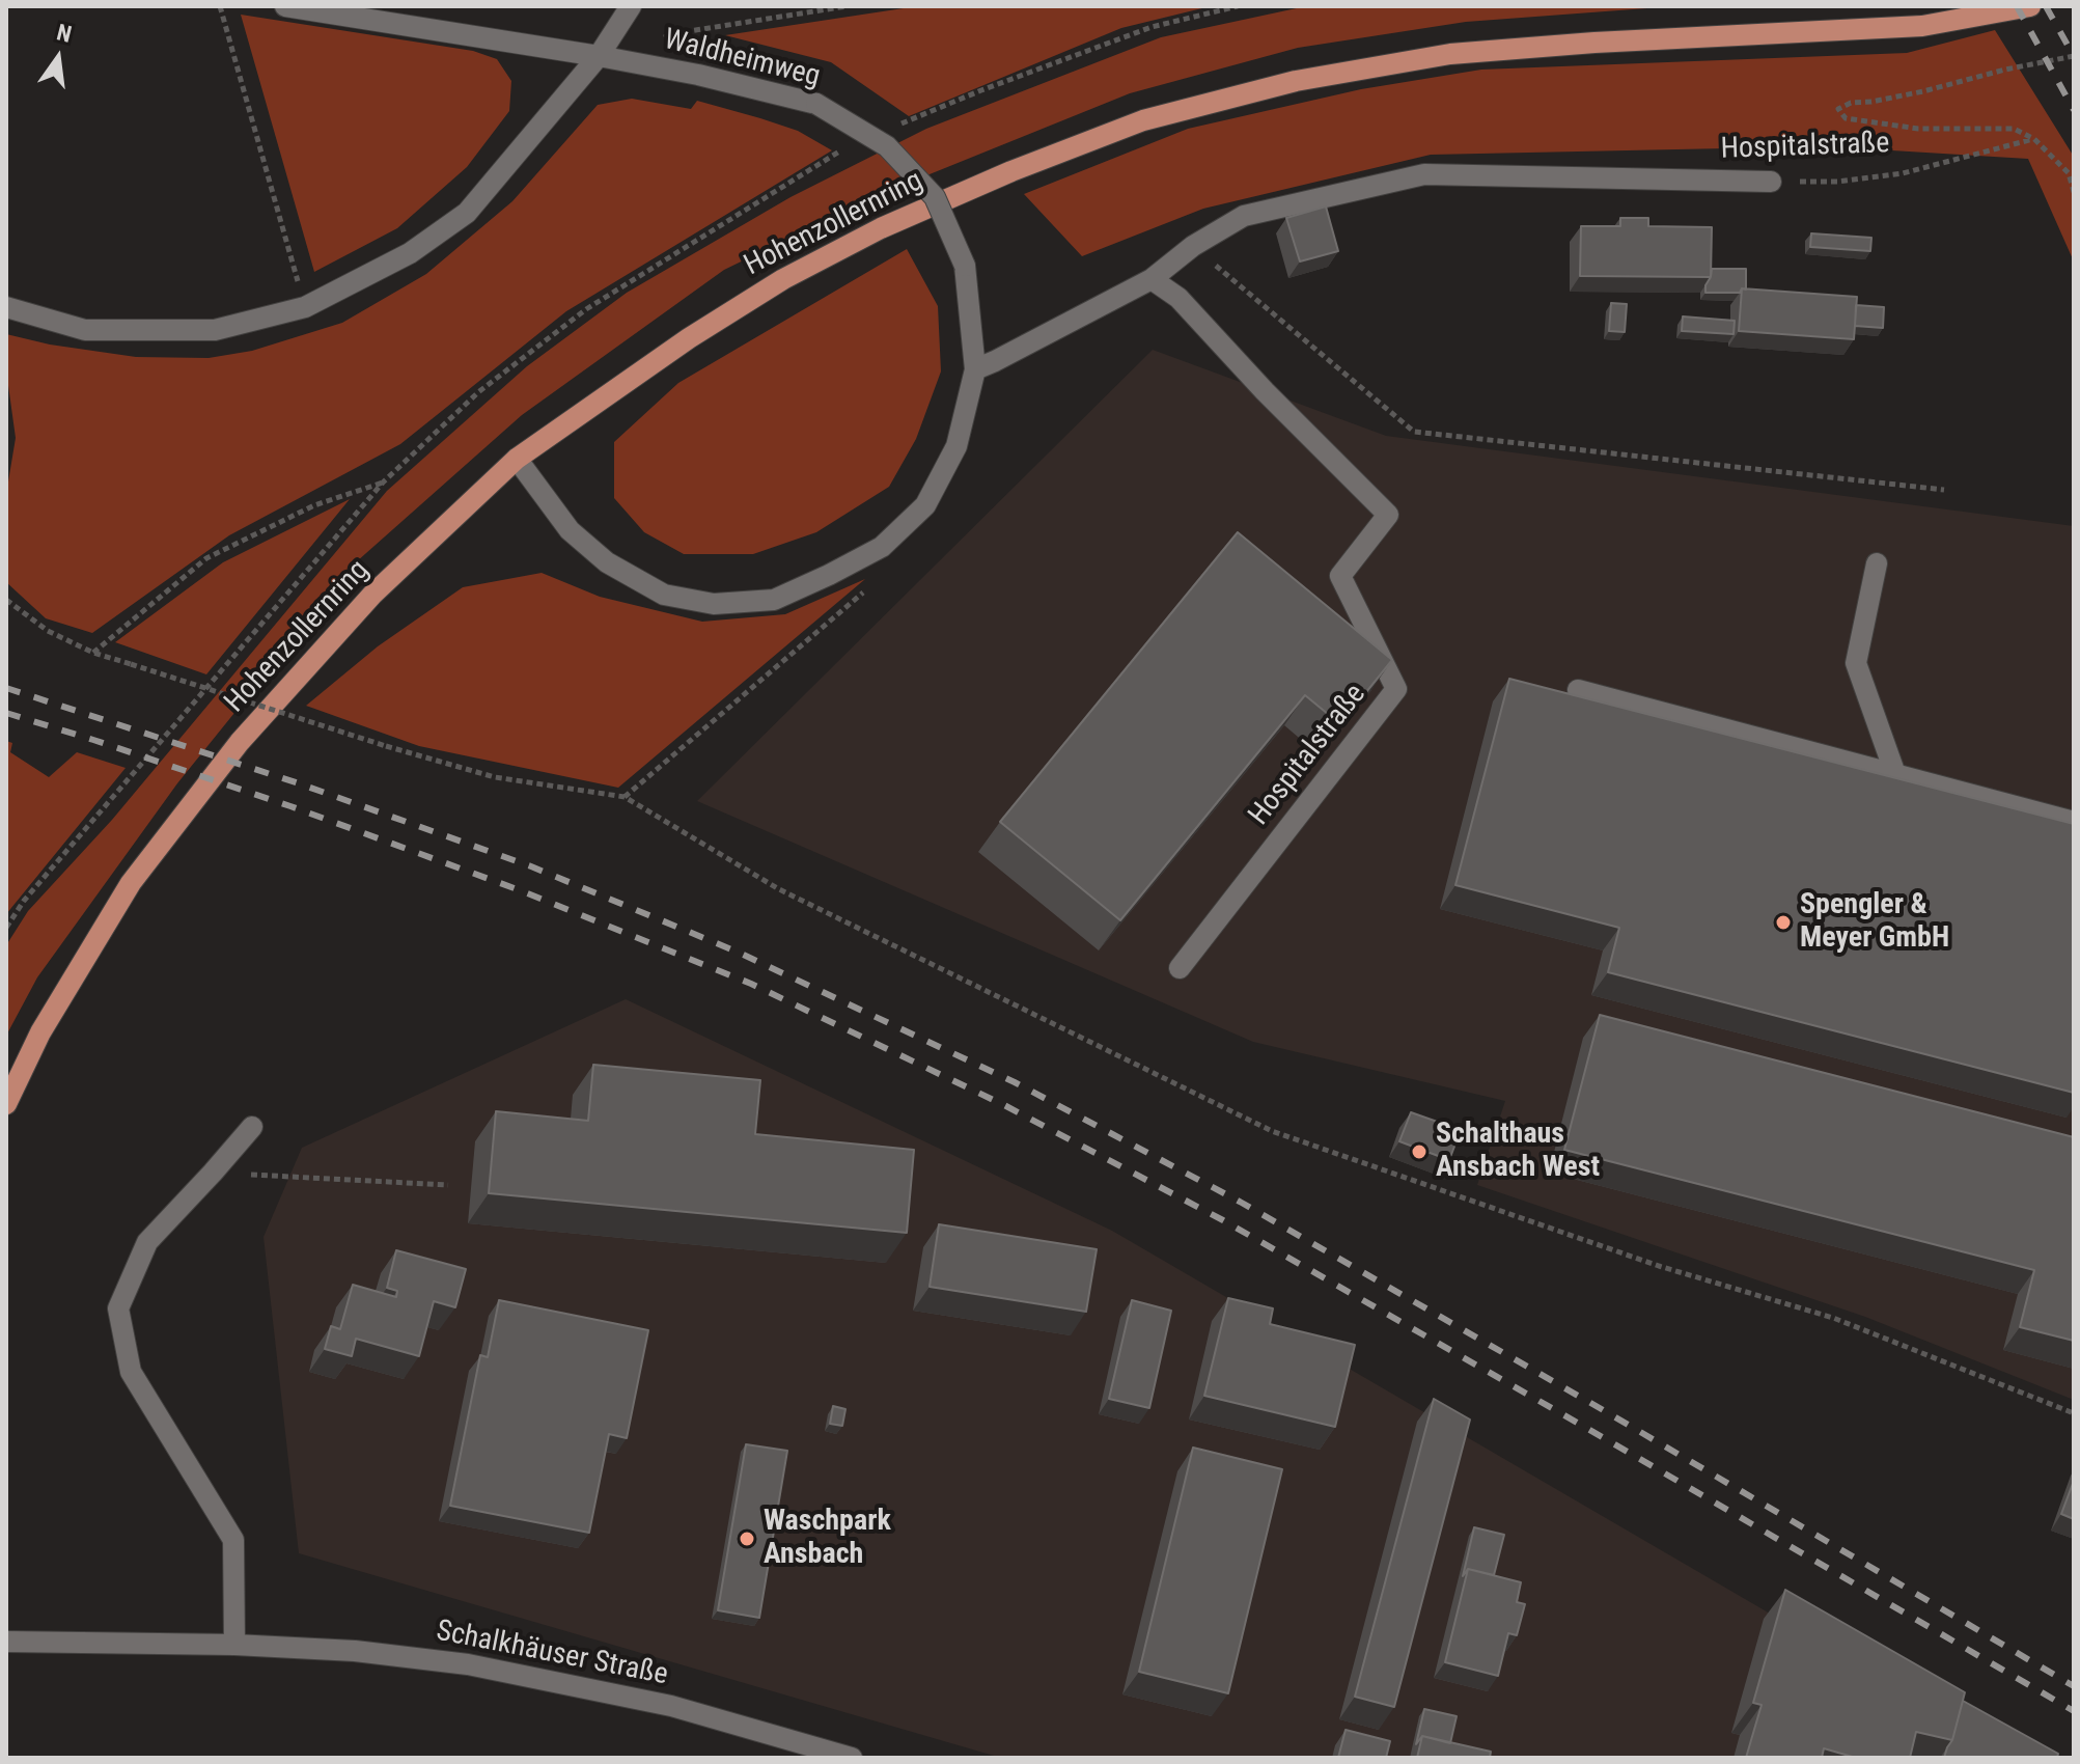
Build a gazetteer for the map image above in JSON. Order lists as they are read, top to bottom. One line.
{"streets":{"main road":["Hohenzollernring"],"street":["Waldheimweg","Hospitalstraße","Schalkhäuser Straße"]},"crossings":[["Waldheimweg","Hospitalstraße"],["Waldheimweg","Hohenzollernring"]],"places":["Spengler & Meyer GmbH","Schalthaus Ansbach West","Waschpark Ansbach"],"north":"top"}
